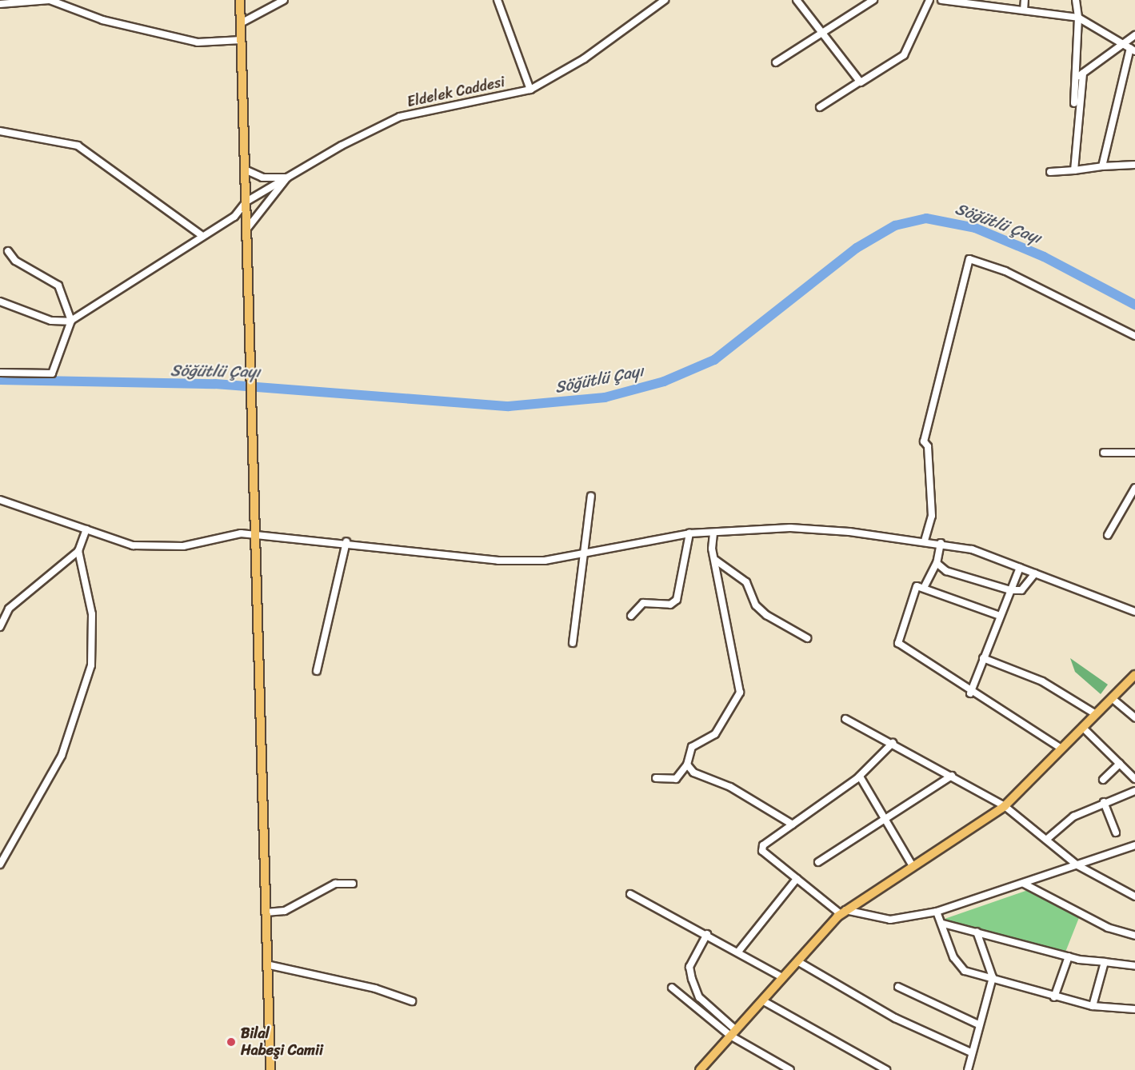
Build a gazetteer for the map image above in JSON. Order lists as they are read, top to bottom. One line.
{"streets":{"street":["Eldelek Caddesi"]},"water":["Söğütlü Çayı"],"places":["Bilal Habeşi Camii"]}
